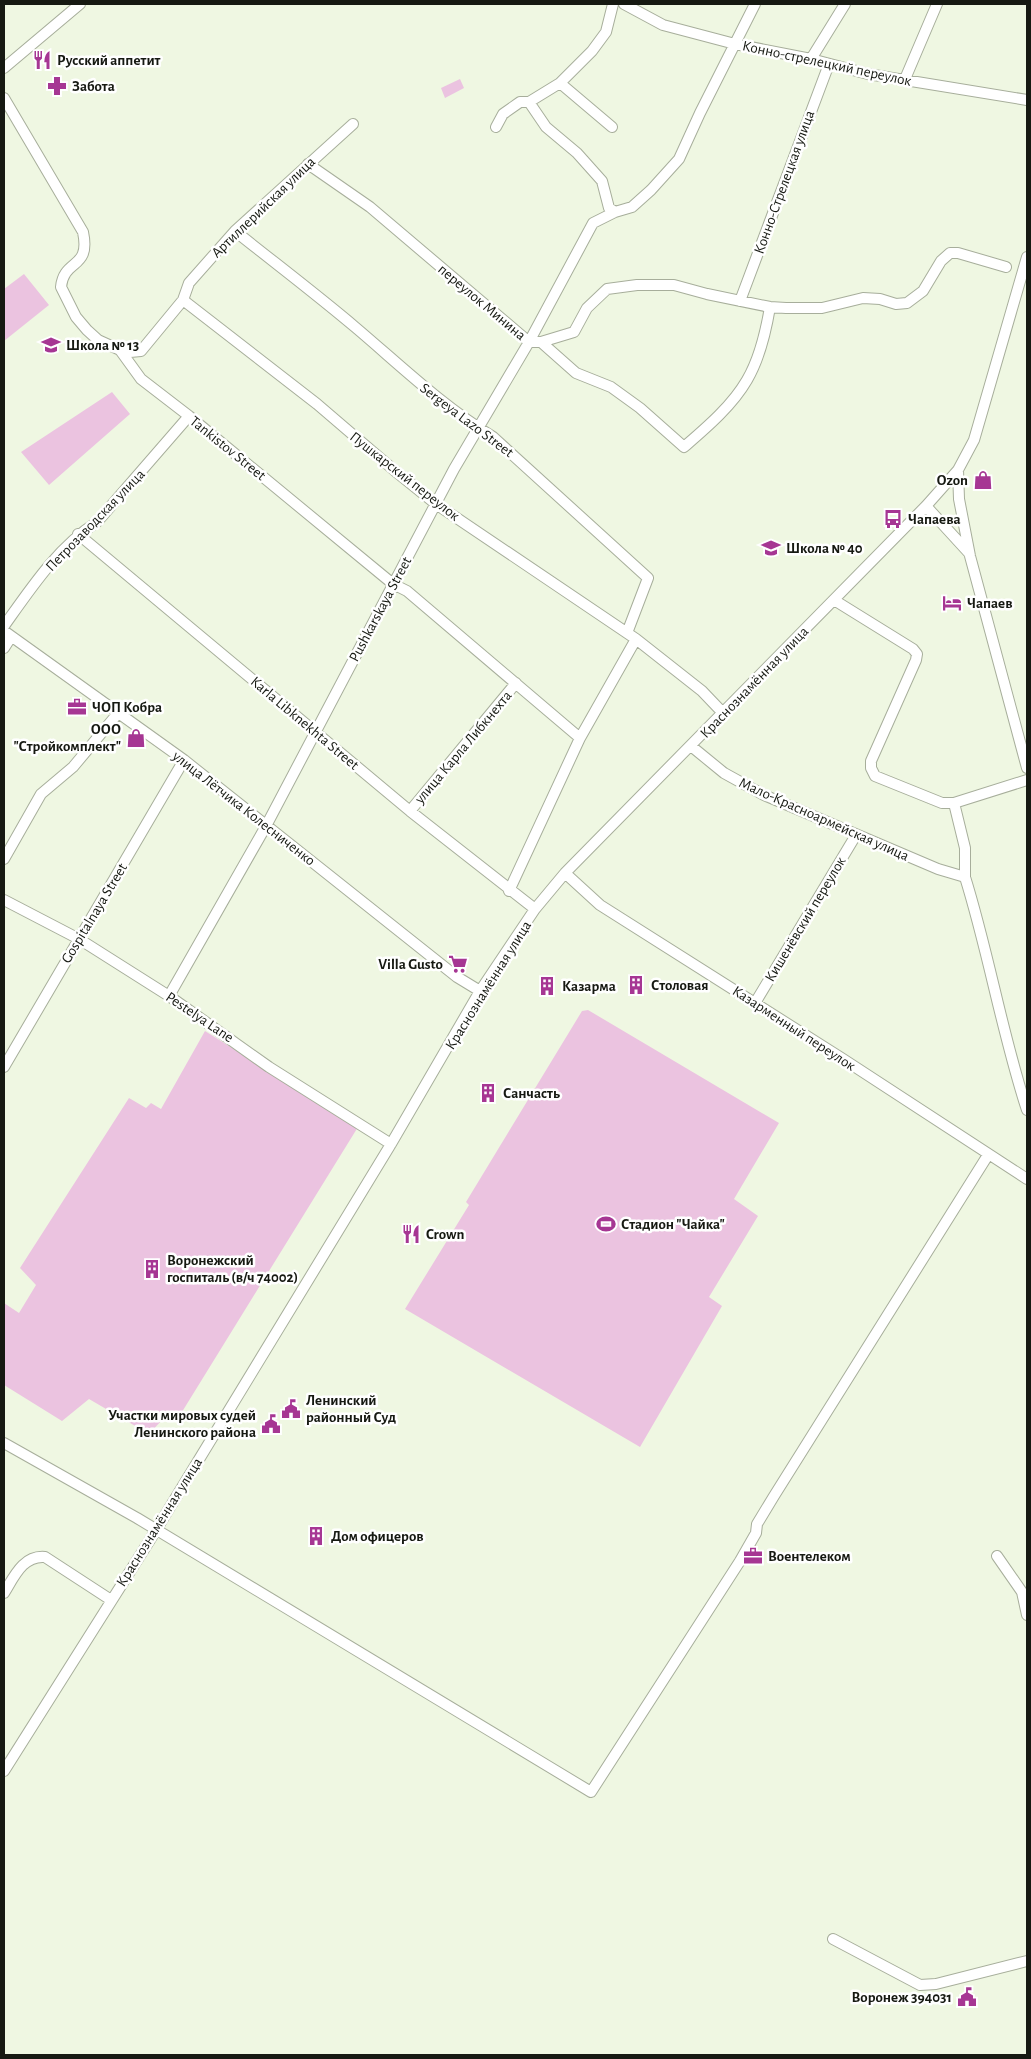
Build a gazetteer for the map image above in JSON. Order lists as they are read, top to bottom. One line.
{"streets":{"street":["Конно-стрелецкий переулок","Конно-Стрелецкая улица","Артиллерийская улица","переулок Минина","Sergeya Lazo Street","Tankistov Street","Пушкарский переулок","Петрозаводская улица","Pushkarskaya Street","Краснознамённая улица","Karla Libknekhta Street","улица Карла Либкнехта","улица Лётчика Колесниченко","Мало-Красноармейская улица","Gospitalnaya Street","Кишенёвский переулок","Pestelya Lane","Казарменный переулок"]},"crossings":[["Конно-стрелецкий переулок","Конно-Стрелецкая улица"],["Артиллерийская улица","переулок Минина"],["Артиллерийская улица","Sergeya Lazo Street"],["Артиллерийская улица","Tankistov Street"],["Артиллерийская улица","Пушкарский переулок"],["переулок Минина","Pushkarskaya Street"],["Sergeya Lazo Street","Пушкарский переулок"],["Sergeya Lazo Street","Pushkarskaya Street"],["Tankistov Street","Петрозаводская улица"],["Tankistov Street","Pushkarskaya Street"],["Tankistov Street","улица Карла Либкнехта"],["Пушкарский переулок","Pushkarskaya Street"],["Пушкарский переулок","Краснознамённая улица"],["Петрозаводская улица","Karla Libknekhta Street"],["Pushkarskaya Street","Karla Libknekhta Street"],["Pushkarskaya Street","улица Лётчика Колесниченко"],["Pushkarskaya Street","Pestelya Lane"],["Краснознамённая улица","Karla Libknekhta Street"],["Краснознамённая улица","улица Лётчика Колесниченко"],["Краснознамённая улица","Мало-Красноармейская улица"],["Краснознамённая улица","Pestelya Lane"],["Краснознамённая улица","Казарменный переулок"],["Karla Libknekhta Street","улица Карла Либкнехта"],["улица Лётчика Колесниченко","Gospitalnaya Street"],["Мало-Красноармейская улица","Кишенёвский переулок"],["Gospitalnaya Street","Pestelya Lane"],["Кишенёвский переулок","Казарменный переулок"]],"places":{"restaurant":["Русский аппетит","Crown"],"pharmacy":["Забота"],"school or university":["Школа № 13","Школа № 40"],"shop":["Ozon","ООО \"Стройкомплект\""],"bus stop":["Чапаева"],"hotel":["Чапаев"],"office":["ЧОП Кобра","Воентелеком"],"supermarket":["Villa Gusto"],"building":["Столовая","Казарма","Санчасть","Воронежский госпиталь (в/ч 74002)","Дом офицеров"],"sports":["Стадион \"Чайка\""],"public building":["Ленинский районный Суд","Участки мировых судей Ленинского района","Воронеж 394031"]}}
